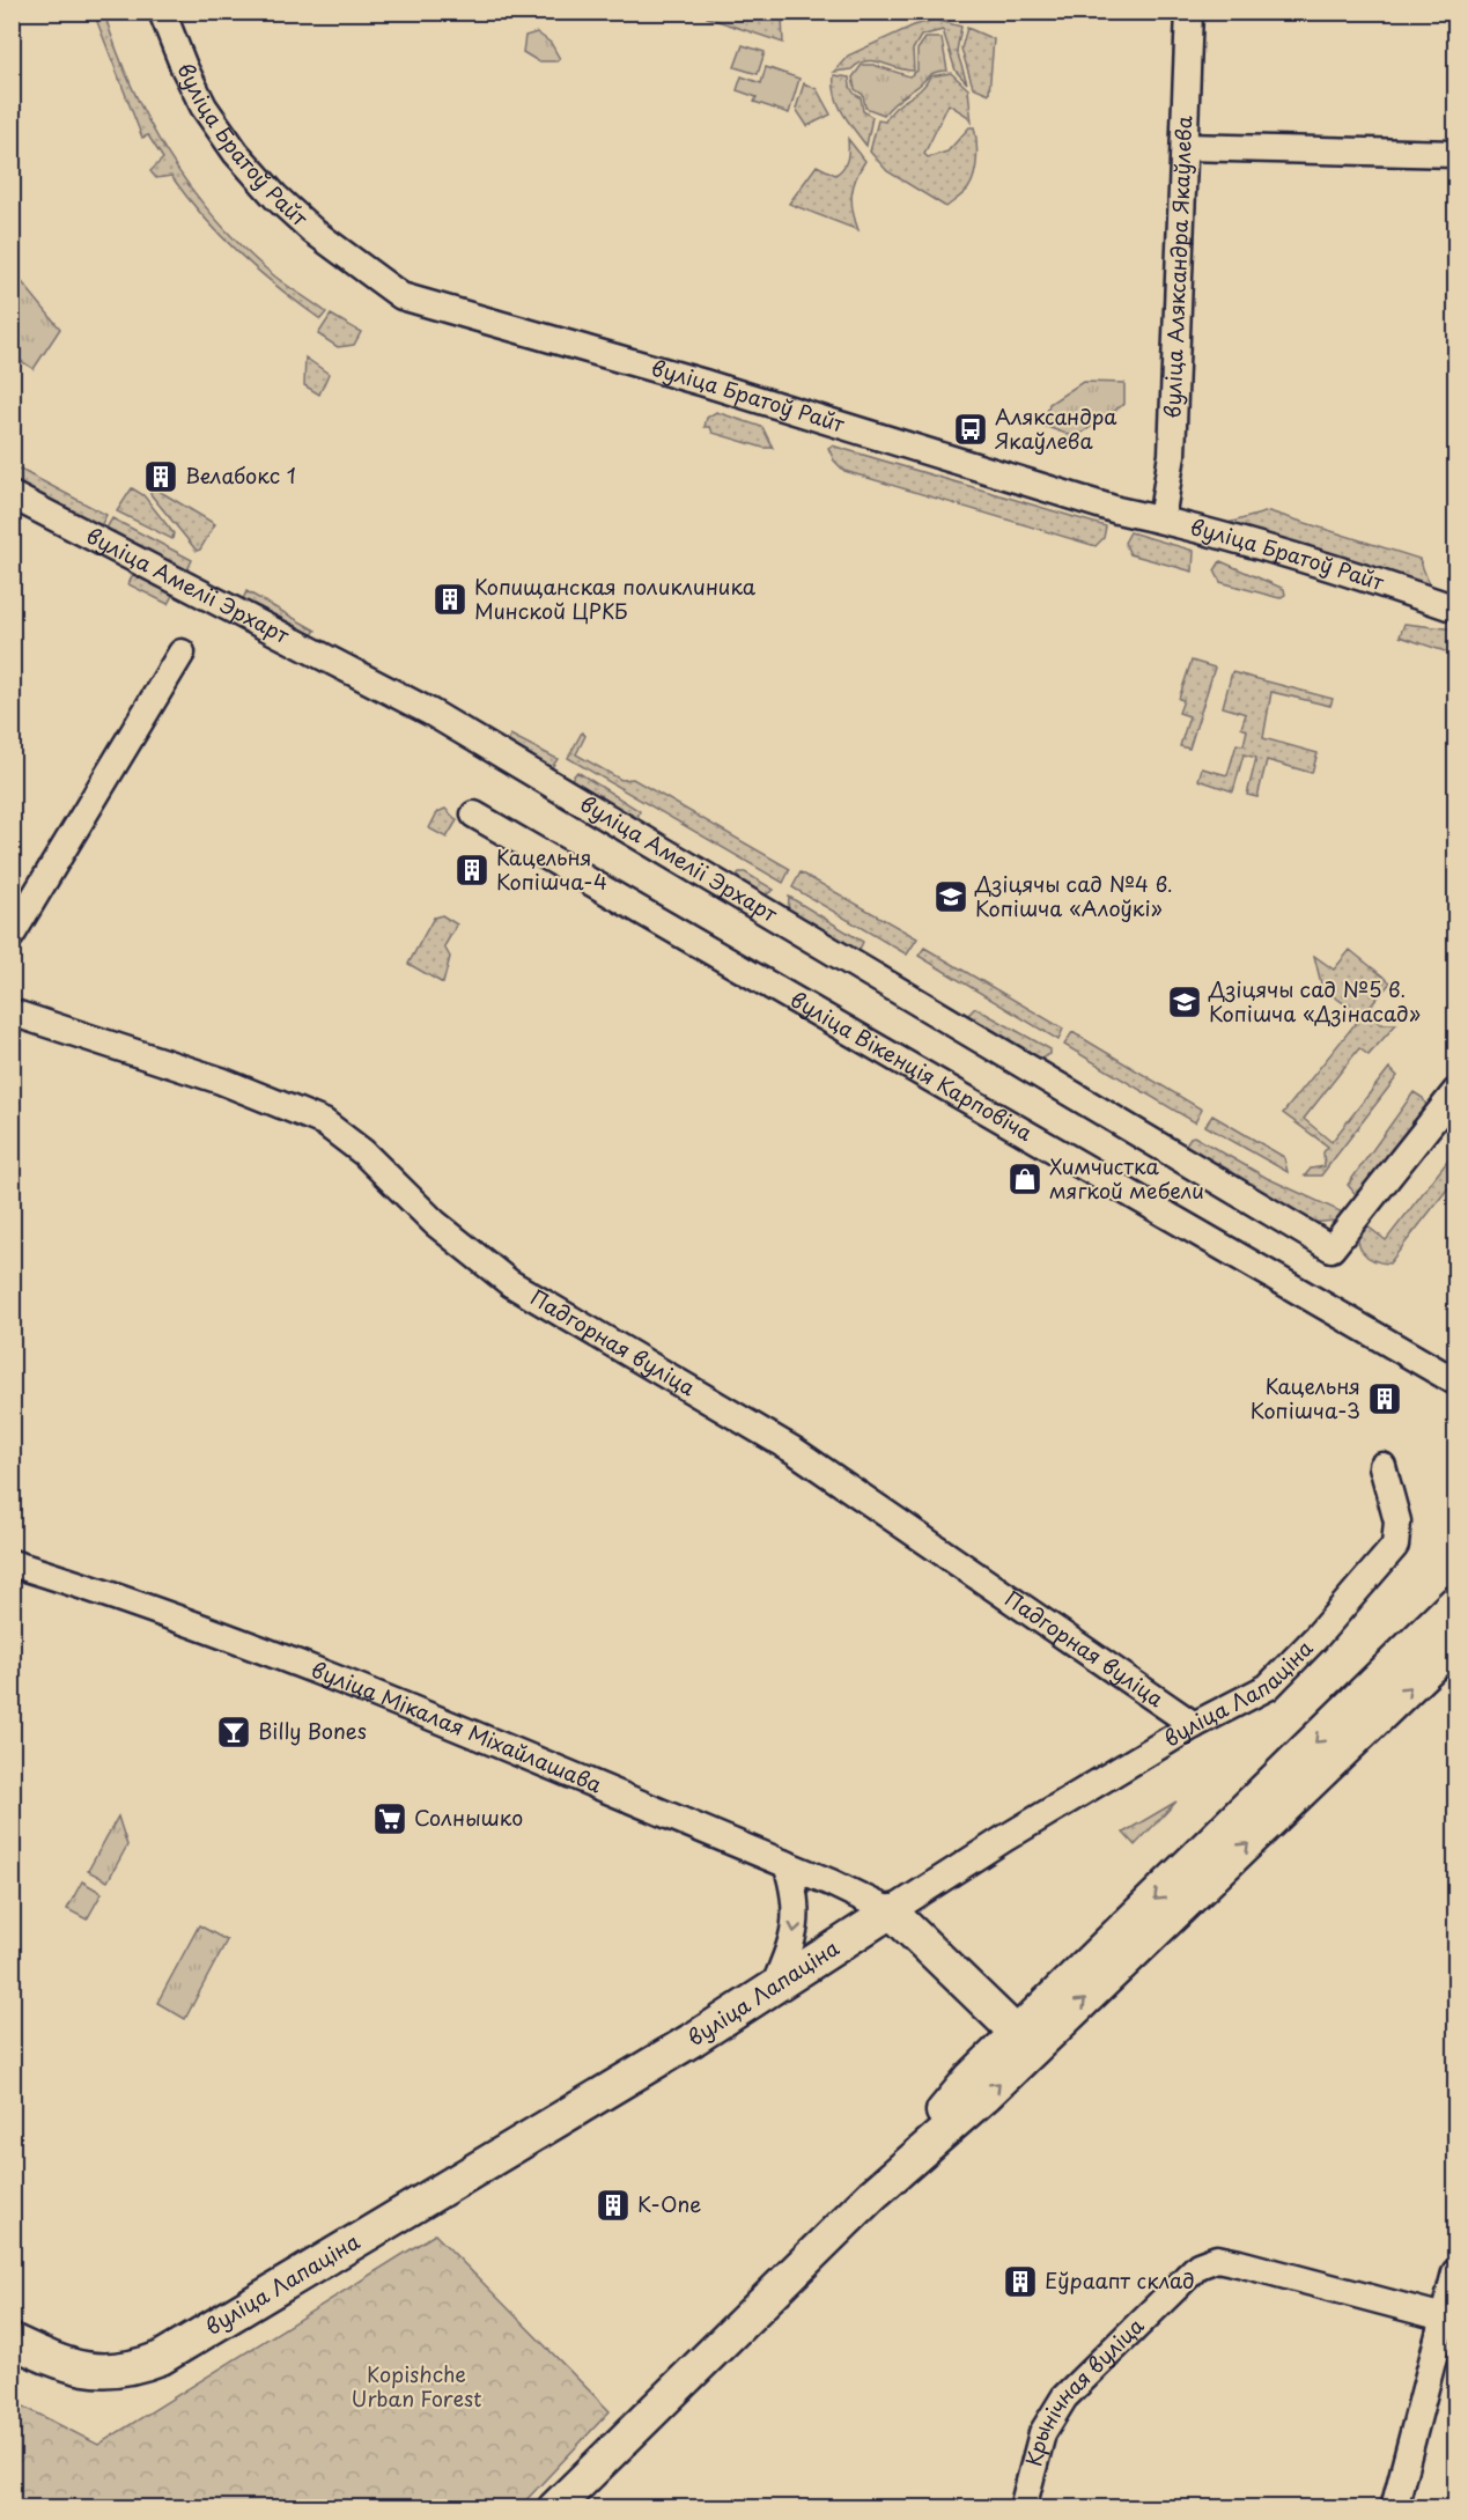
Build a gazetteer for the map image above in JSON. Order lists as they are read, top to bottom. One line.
{"streets":{"main road":["вуліца Лапаціна"],"street":["вуліца Братоў Райт","вуліца Аляксандра Якаўлева","вуліца Амеліі Эрхарт","вуліца Вікенція Карповіча","Падгорная вуліца","вуліца Мікалая Міхайлашава","Крынічная вуліца"]},"crossings":[["вуліца Братоў Райт","вуліца Аляксандра Якаўлева"],["Падгорная вуліца","вуліца Лапаціна"],["вуліца Лапаціна","вуліца Мікалая Міхайлашава"]],"parks":["Kopishche Urban Forest"],"places":{"bus stop":["Аляксандра Якаўлева"],"building":["Велабокс 1","Копищанская поликлиника Минской ЦРКБ","Кацельня Копішча-4","Кацельня Копішча-3","K-One","Еўраапт склад"],"school or university":["Дзіцячы сад №4 в. Копішча «Алоўкі»","Дзіцячы сад №5 в. Копішча «Дзінасад»"],"shop":["Химчистка мягкой мебели"],"bar":["Billy Bones"],"supermarket":["Солнышко"]}}
